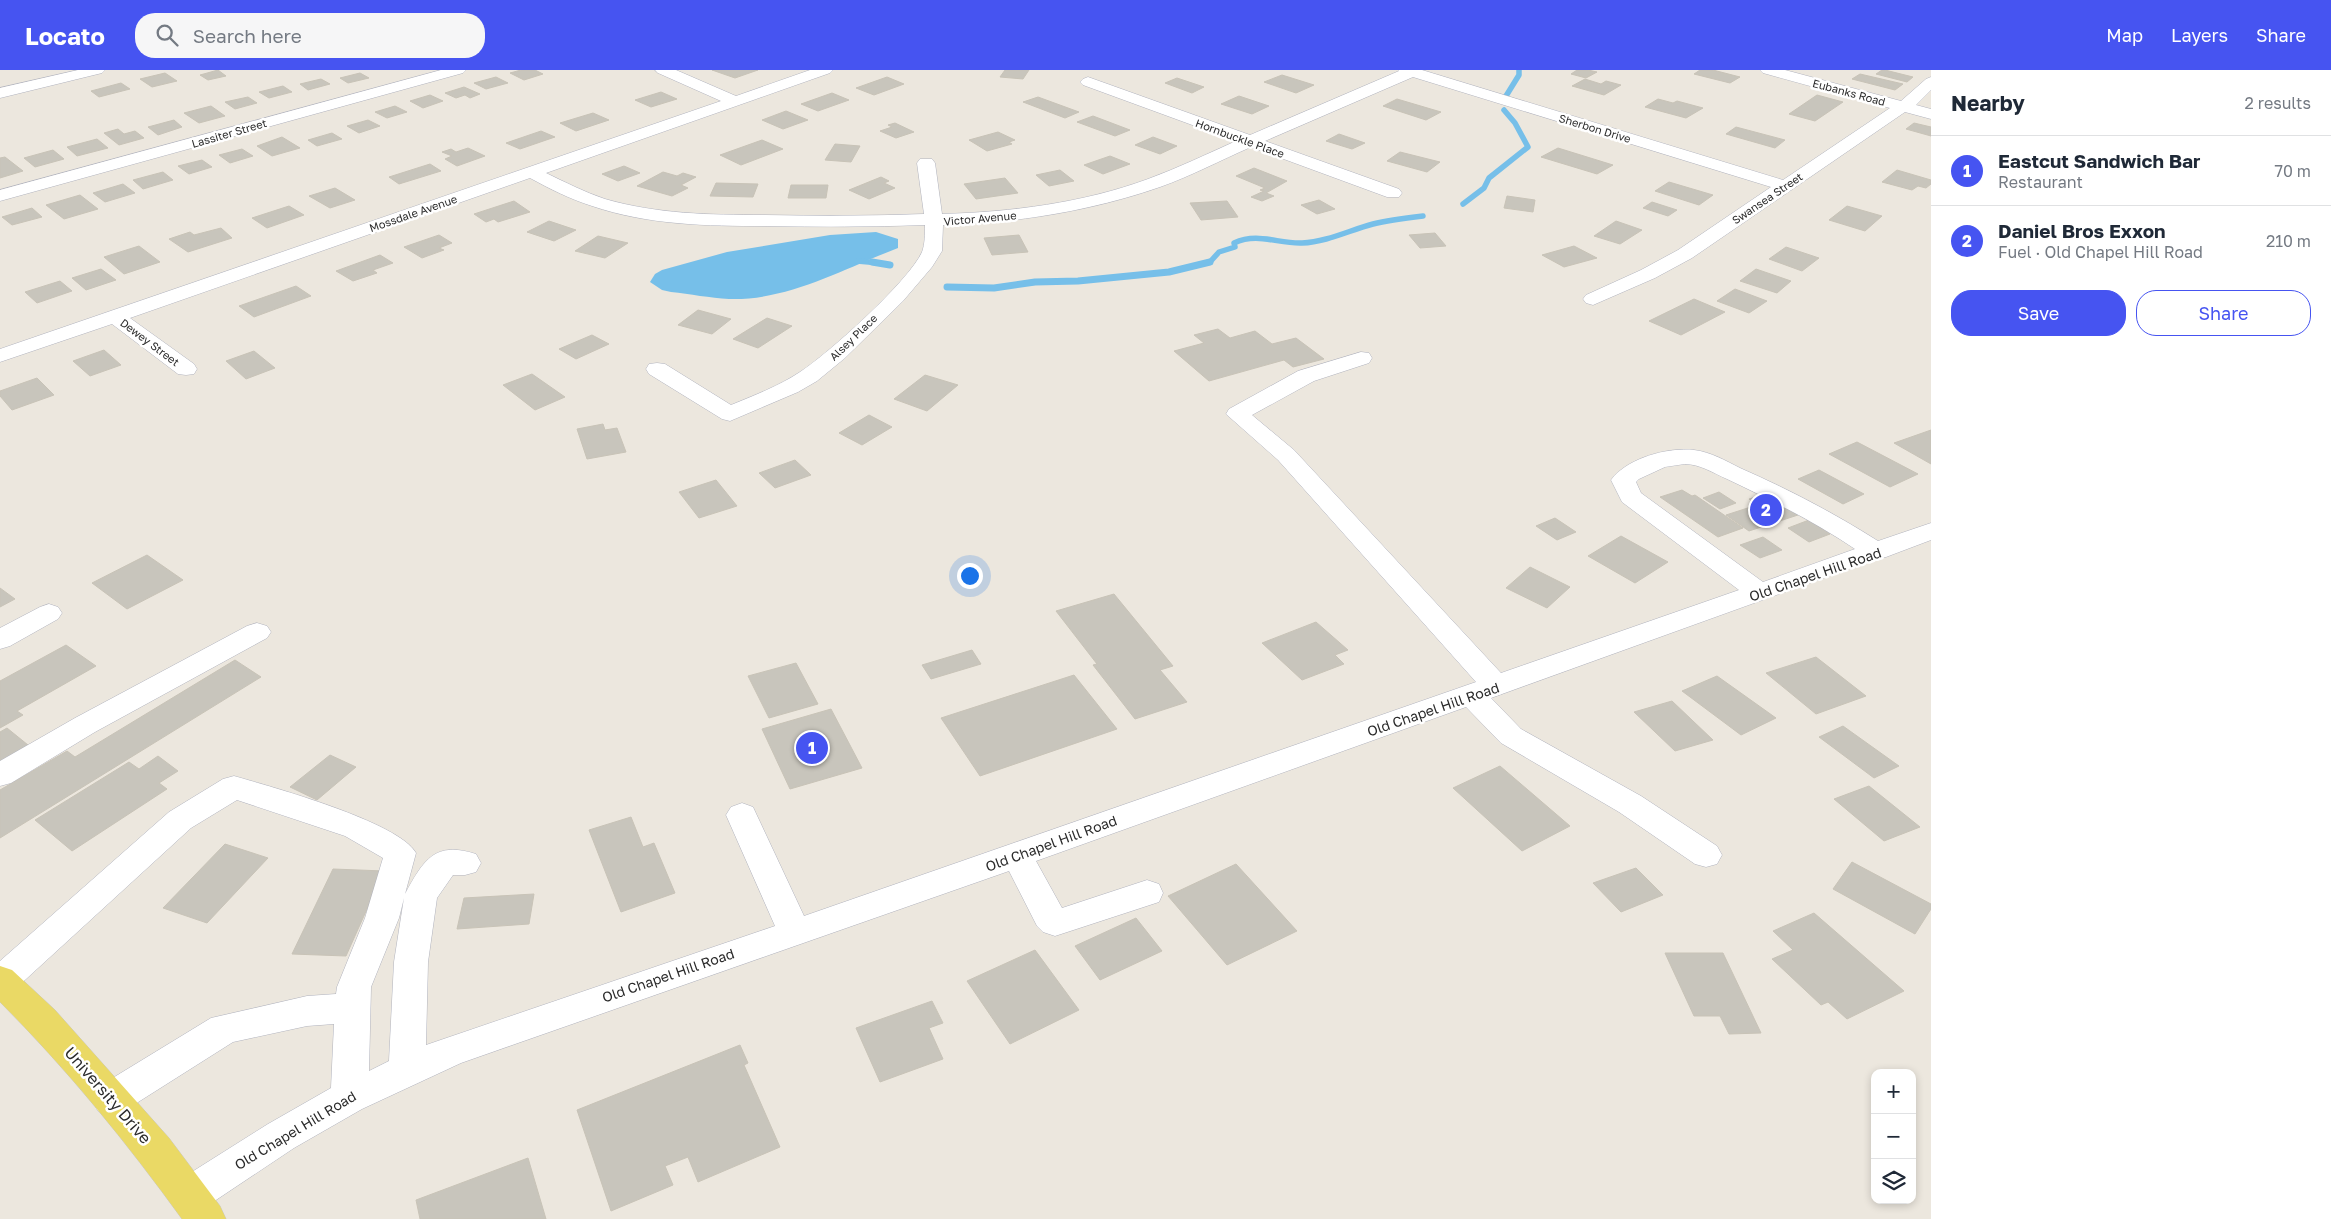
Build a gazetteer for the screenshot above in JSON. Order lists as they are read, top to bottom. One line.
{"streets":{"main road":["University Drive"],"street":["Eubanks Road","Sherbon Drive","Lassiter Street","Hornbuckle Place","Swansea Street","Mossdale Avenue","Victor Avenue","Alsey Place","Dewey Street","Old Chapel Hill Road"]},"crossings":[["Eubanks Road","Swansea Street"],["Sherbon Drive","Swansea Street"],["Sherbon Drive","Victor Avenue"],["Hornbuckle Place","Victor Avenue"],["Mossdale Avenue","Victor Avenue"],["Mossdale Avenue","Dewey Street"],["Victor Avenue","Alsey Place"],["Old Chapel Hill Road","University Drive"]],"page":{"header":"Locato","search":"Search here","nav":["Map","Layers","Share"],"heading":["Nearby","2 results"],"list":[{"mark":"1","name":"Eastcut Sandwich Bar","note":"Restaurant","value":"70 m"},{"mark":"2","name":"Daniel Bros Exxon","note":"Fuel · Old Chapel Hill Road","value":"210 m"}],"buttons":["Save","Share"],"pins":["2","1"],"map_buttons":["+","−"]}}
